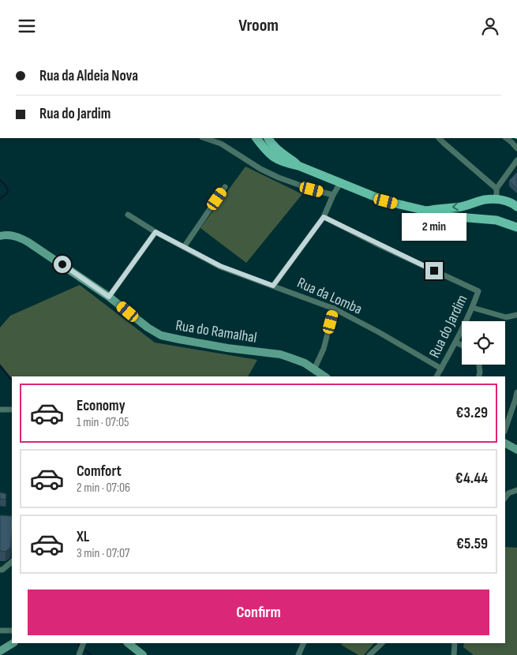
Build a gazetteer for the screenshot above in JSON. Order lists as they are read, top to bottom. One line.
{"streets":{"street":["Rua da Lomba","Rua do Jardim","Rua do Ramalhal"]},"crossings":[["Rua da Lomba","Rua do Jardim"]],"page":{"header":"Vroom","banner":["Rua da Aldeia Nova","Rua do Jardim"],"bubble":"2 min","list":[{"name":"Economy","note":"1 min · 07:05","value":"€3.29"},{"name":"Comfort","note":"2 min · 07:06","value":"€4.44"},{"name":"XL","note":"3 min · 07:07","value":"€5.59"}],"buttons":"Confirm"}}
